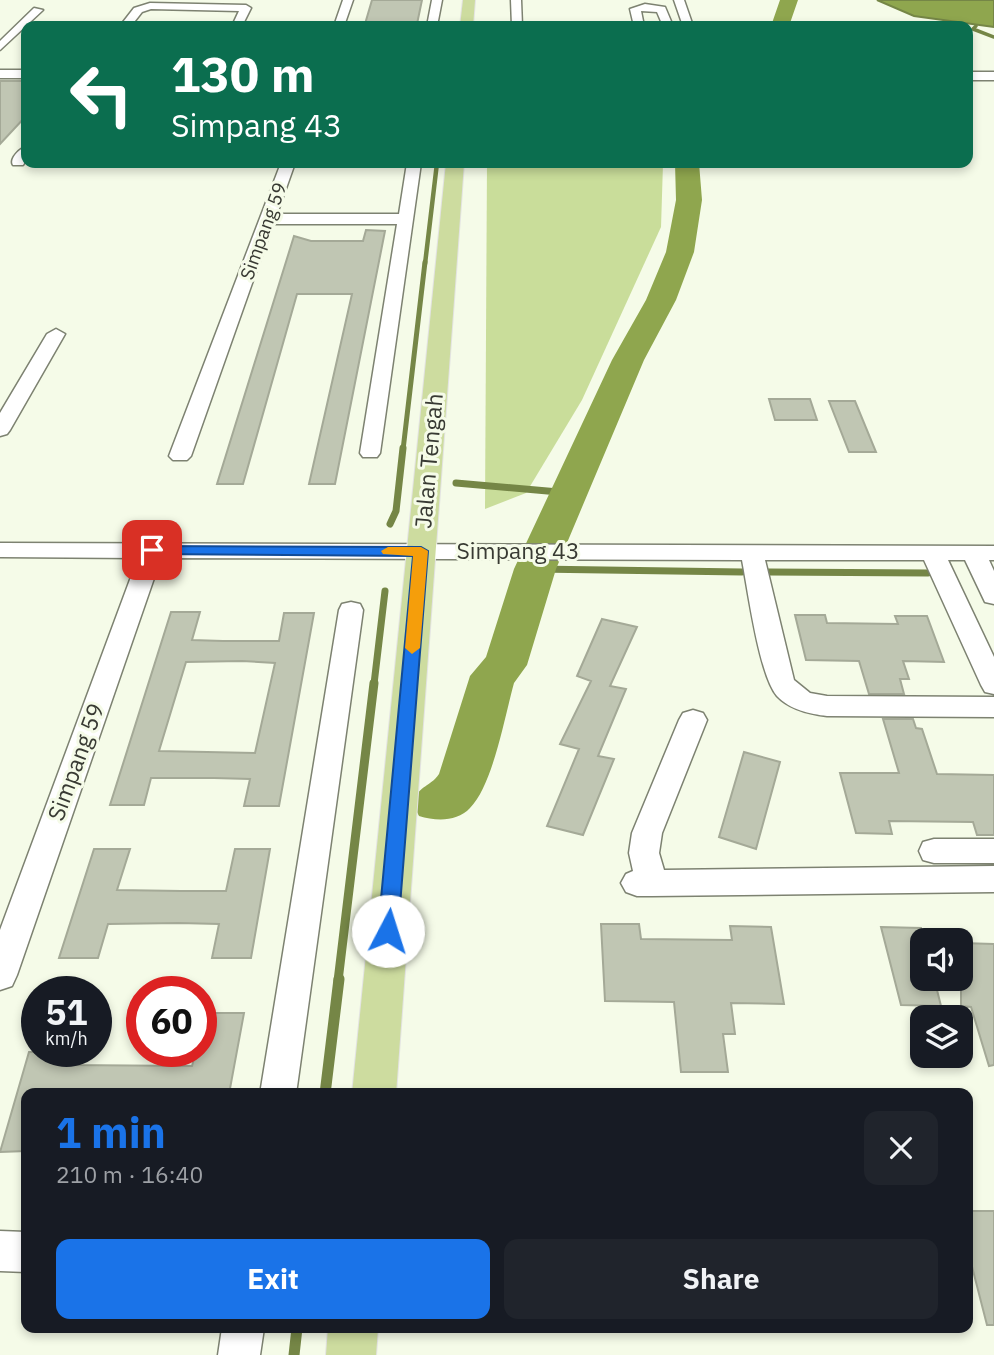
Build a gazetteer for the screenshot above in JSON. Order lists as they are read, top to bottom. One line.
{"streets":{"main road":["Jalan Tengah"],"street":["Simpang 59","Simpang 43"]},"crossings":[["Simpang 59","Simpang 43"],["Jalan Tengah","Simpang 43"]],"page":{"turn":["130 m","Simpang 43"],"speed":"51 km/h","limit":"60","heading":["1 min","210 m · 16:40"],"buttons":["Exit","Share"]}}
